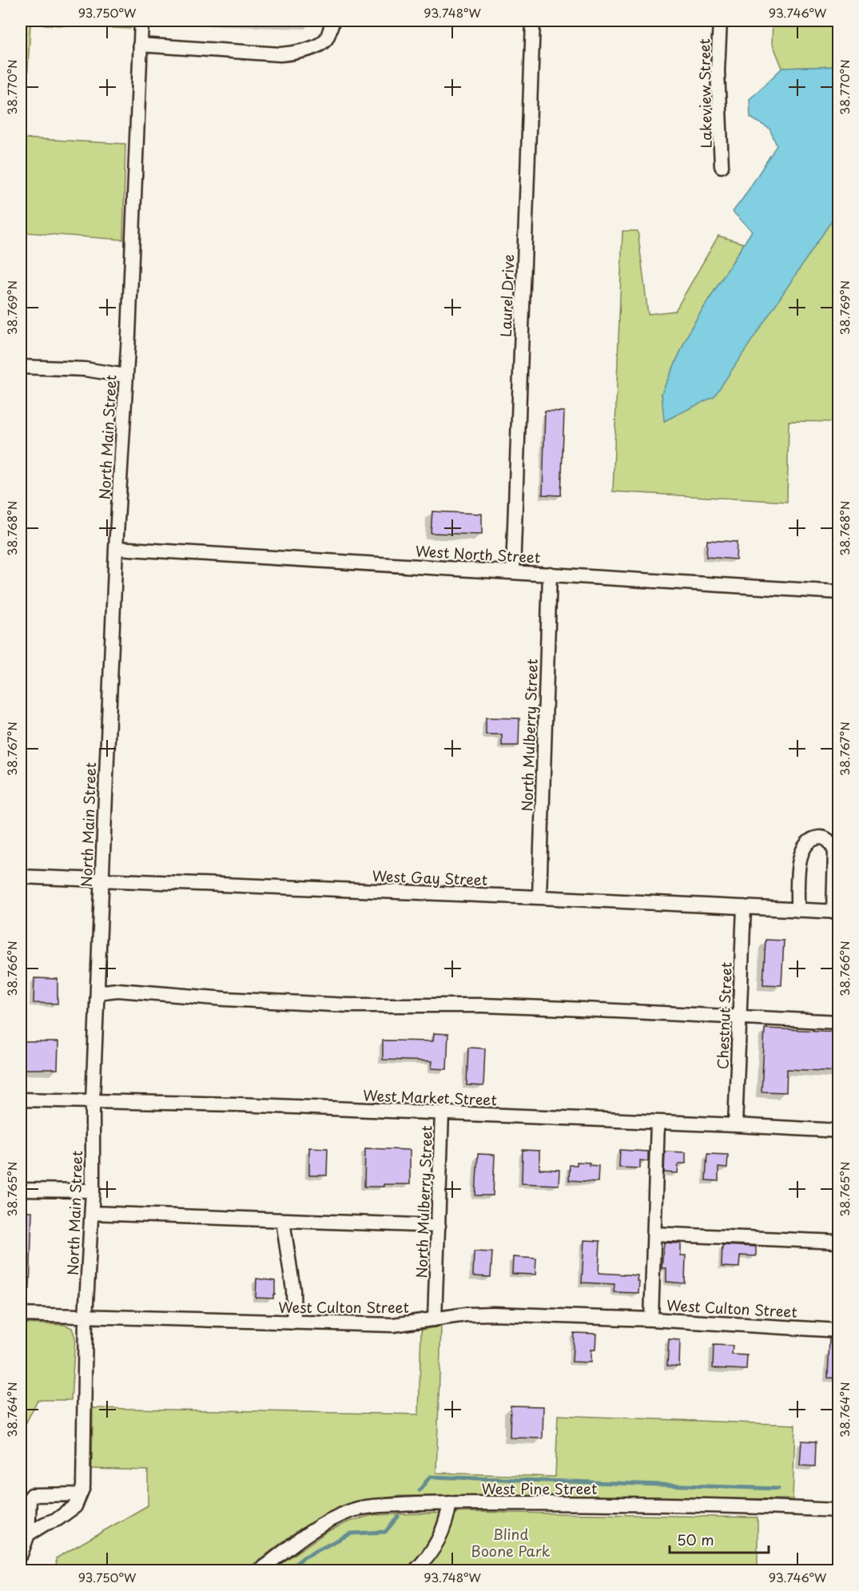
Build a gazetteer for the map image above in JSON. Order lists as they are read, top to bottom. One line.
{"streets":{"street":["Lakeview Street","Laurel Drive","North Main Street","West North Street","North Mulberry Street","West Gay Street","Chestnut Street","West Market Street","West Culton Street","West Pine Street"]},"crossings":[["Laurel Drive","West North Street"],["North Main Street","West North Street"],["North Main Street","West Gay Street"],["North Main Street","West Market Street"],["North Main Street","West Culton Street"],["West North Street","North Mulberry Street"],["North Mulberry Street","West Gay Street"],["North Mulberry Street","West Market Street"],["North Mulberry Street","West Culton Street"],["West Gay Street","Chestnut Street"],["Chestnut Street","West Market Street"]],"parks":["Blind Boone Park"],"scale_bar":"50 m","coordinates":["93.750°W","93.748°W","93.746°W","38.770°N","38.769°N","38.768°N","38.767°N","38.766°N","38.765°N","38.764°N"]}
